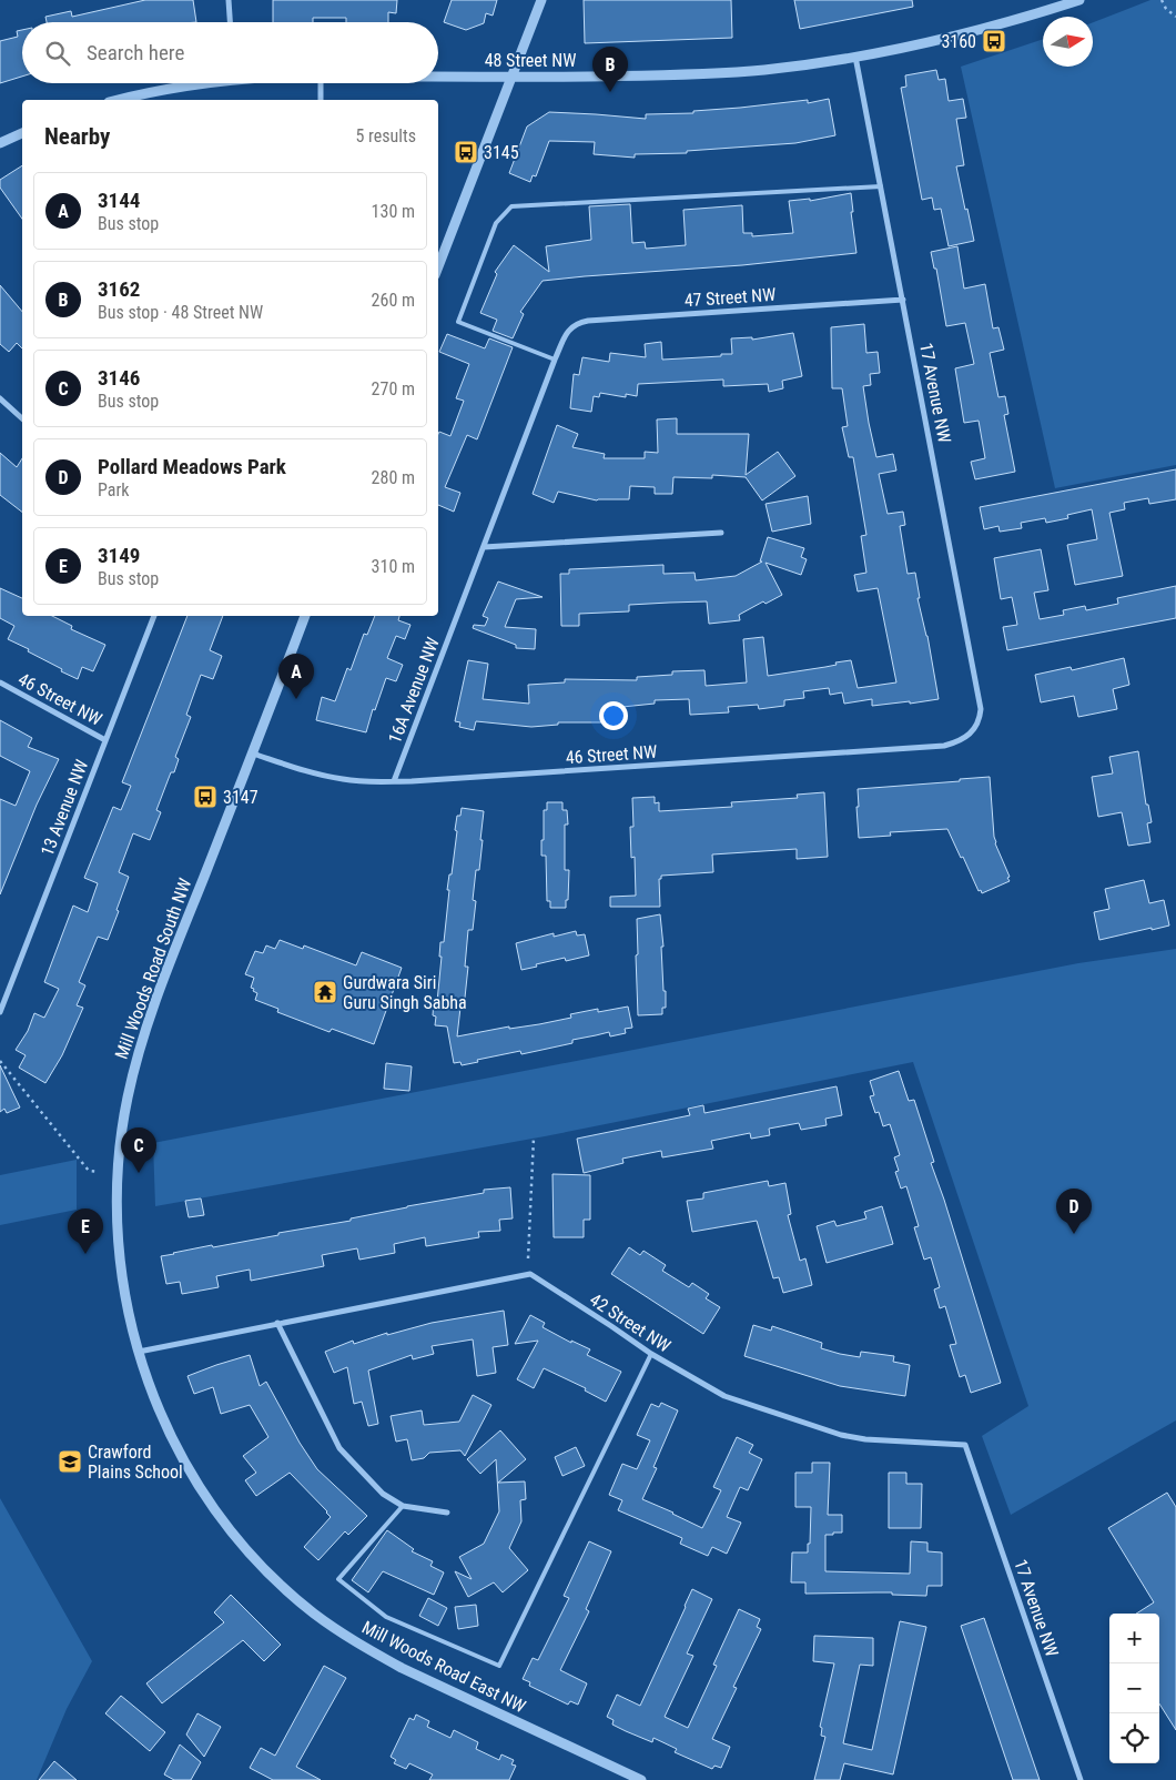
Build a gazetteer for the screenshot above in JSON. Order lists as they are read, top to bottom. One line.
{"streets":{"street":["48 Street NW","47 Street NW","17 Avenue NW","16A Avenue NW","46 Street NW","13 Avenue NW","Mill Woods Road South NW","42 Street NW","Mill Woods Road East NW"]},"crossings":[["48 Street NW","17 Avenue NW"],["47 Street NW","17 Avenue NW"],["47 Street NW","16A Avenue NW"],["17 Avenue NW","46 Street NW"],["17 Avenue NW","42 Street NW"],["16A Avenue NW","46 Street NW"],["46 Street NW","13 Avenue NW"],["46 Street NW","Mill Woods Road South NW"],["Mill Woods Road South NW","42 Street NW"],["Mill Woods Road South NW","Mill Woods Road East NW"],["42 Street NW","Mill Woods Road East NW"]],"places":{"bus stop":["3160","3145","3147"],"temple":["Gurdwara Siri Guru Singh Sabha"],"school or university":["Crawford Plains School"]},"north":"right","page":{"search":"Search here","pins":["B","A","C","D","E"],"heading":["Nearby","5 results"],"list":[{"mark":"A","name":"3144","note":"Bus stop","value":"130 m"},{"mark":"B","name":"3162","note":"Bus stop · 48 Street NW","value":"260 m"},{"mark":"C","name":"3146","note":"Bus stop","value":"270 m"},{"mark":"D","name":"Pollard Meadows Park","note":"Park","value":"280 m"},{"mark":"E","name":"3149","note":"Bus stop","value":"310 m"}],"map_buttons":["+","−"]}}
